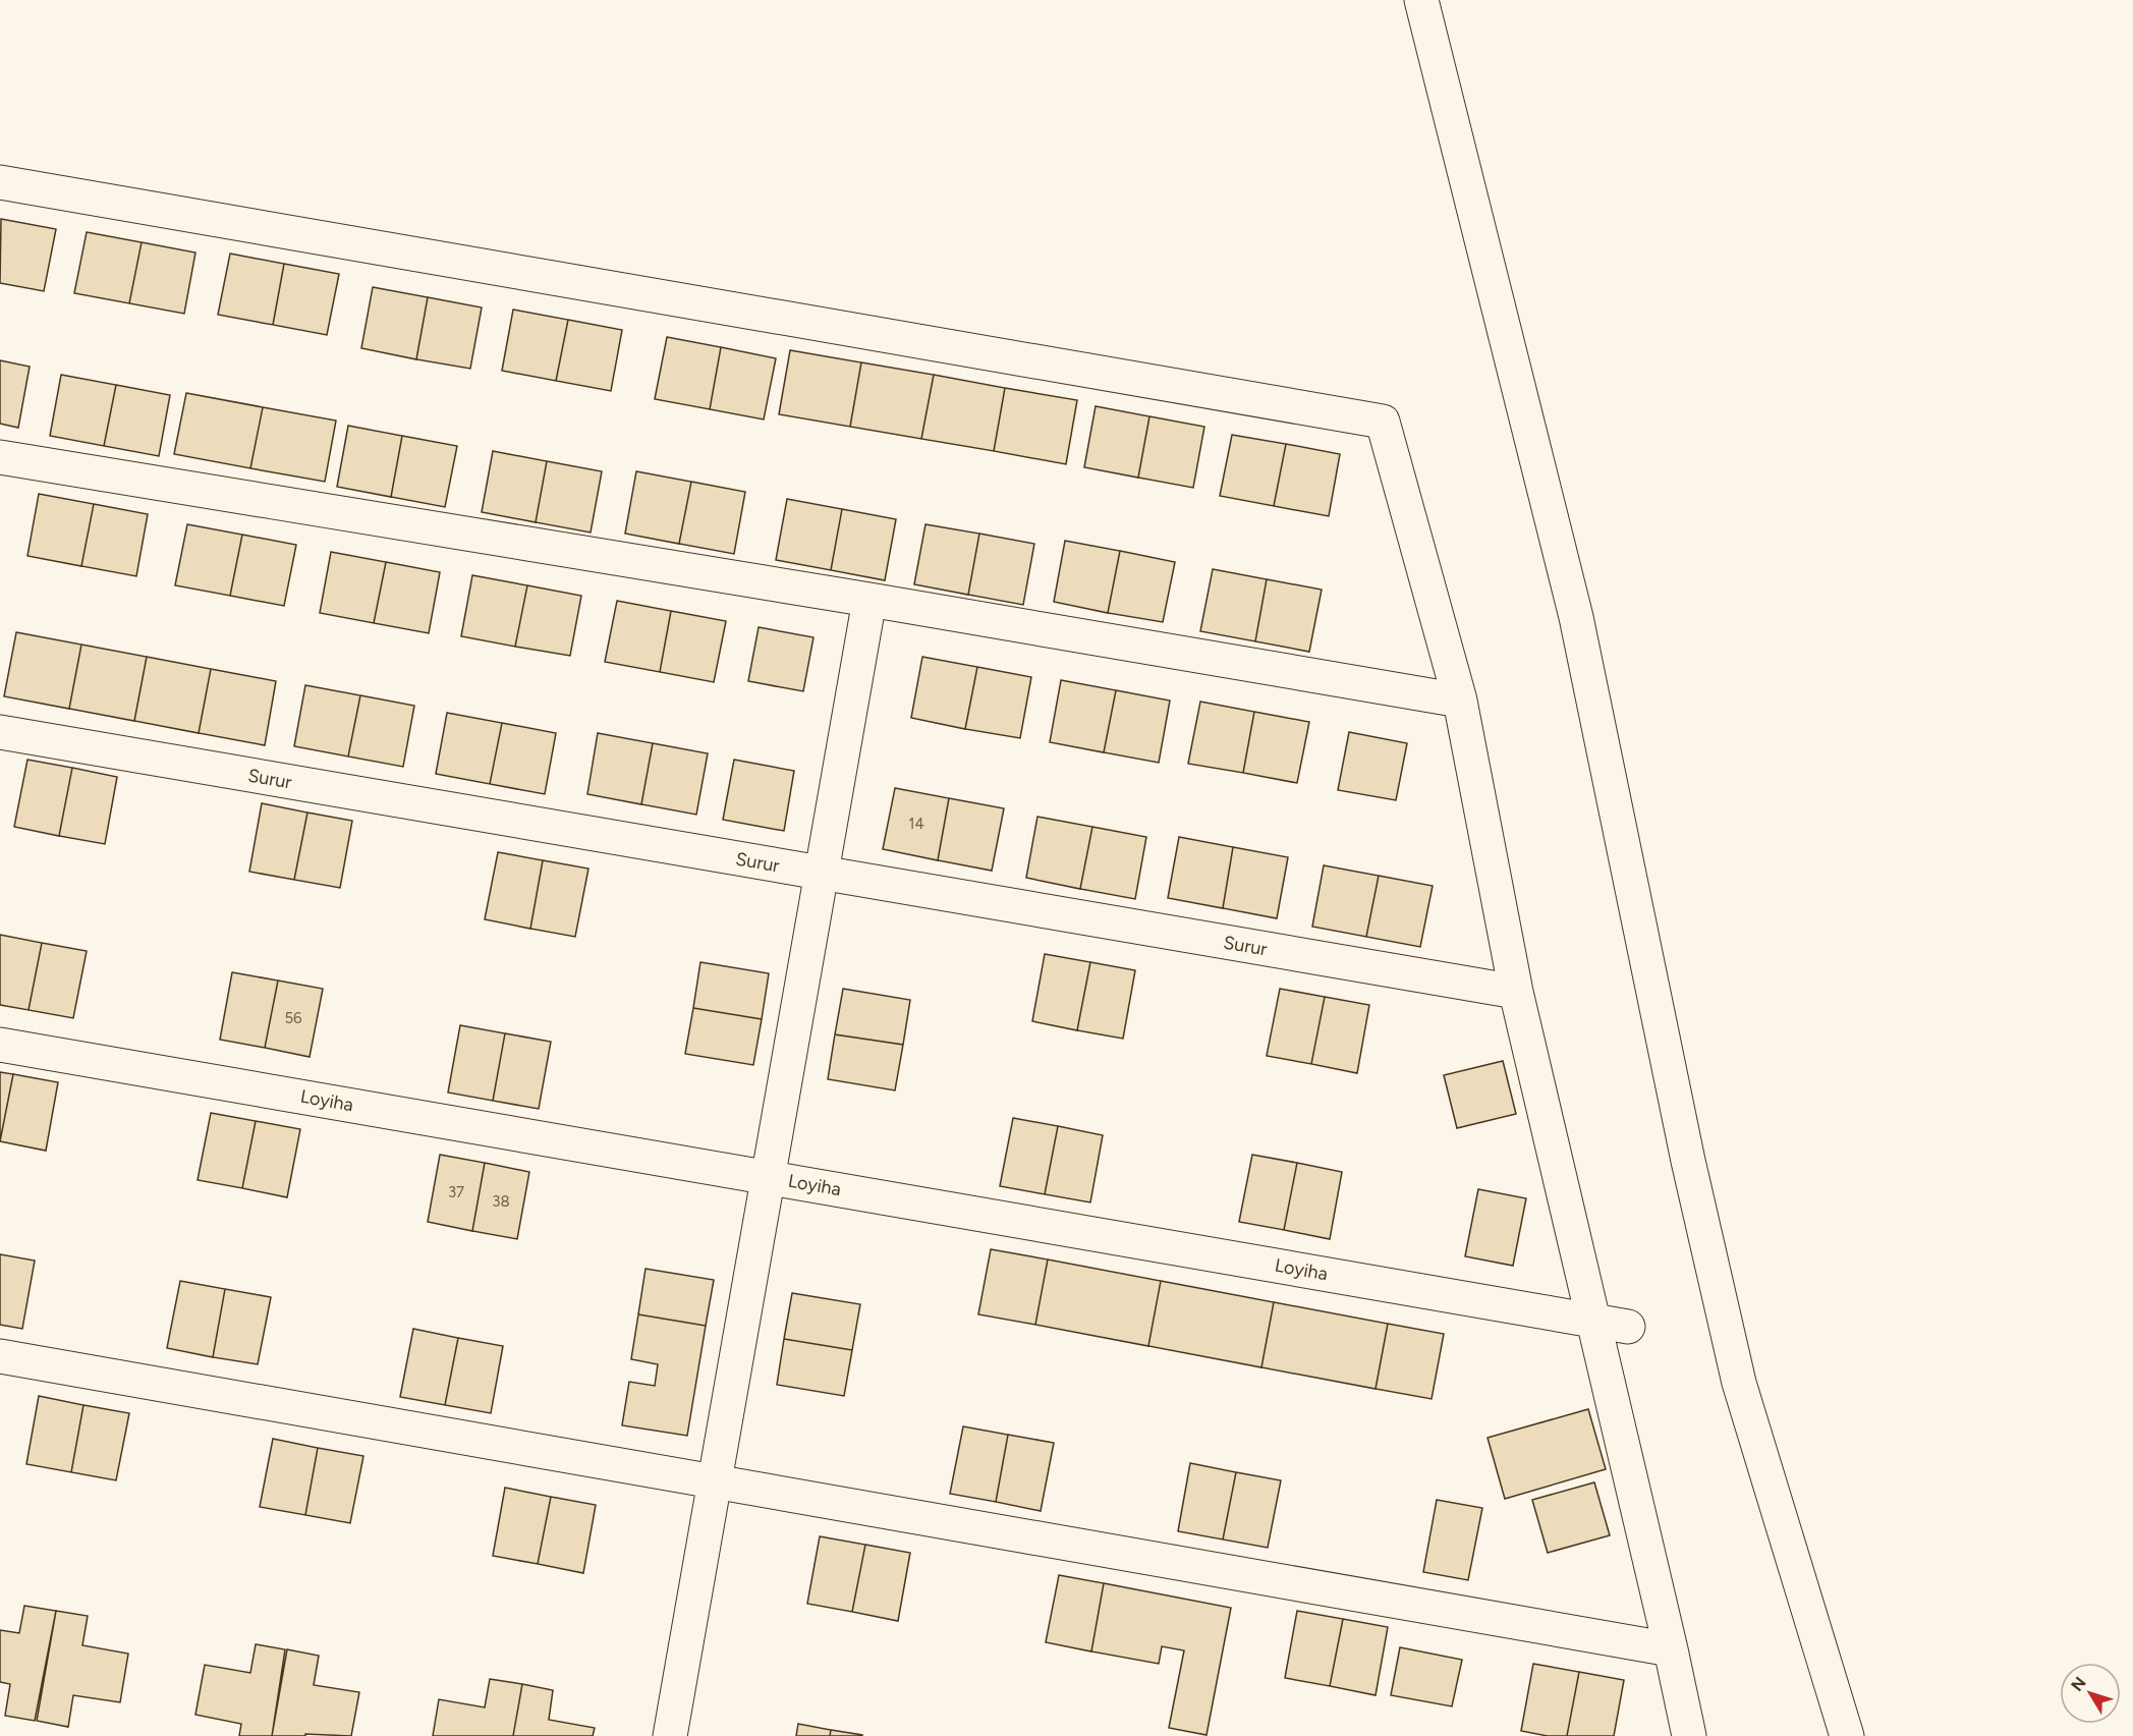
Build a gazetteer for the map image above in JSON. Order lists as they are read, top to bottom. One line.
{"streets":{"street":["Surur","Loyiha"]},"house_numbers":["14","56","37","38"],"north":"top left"}
